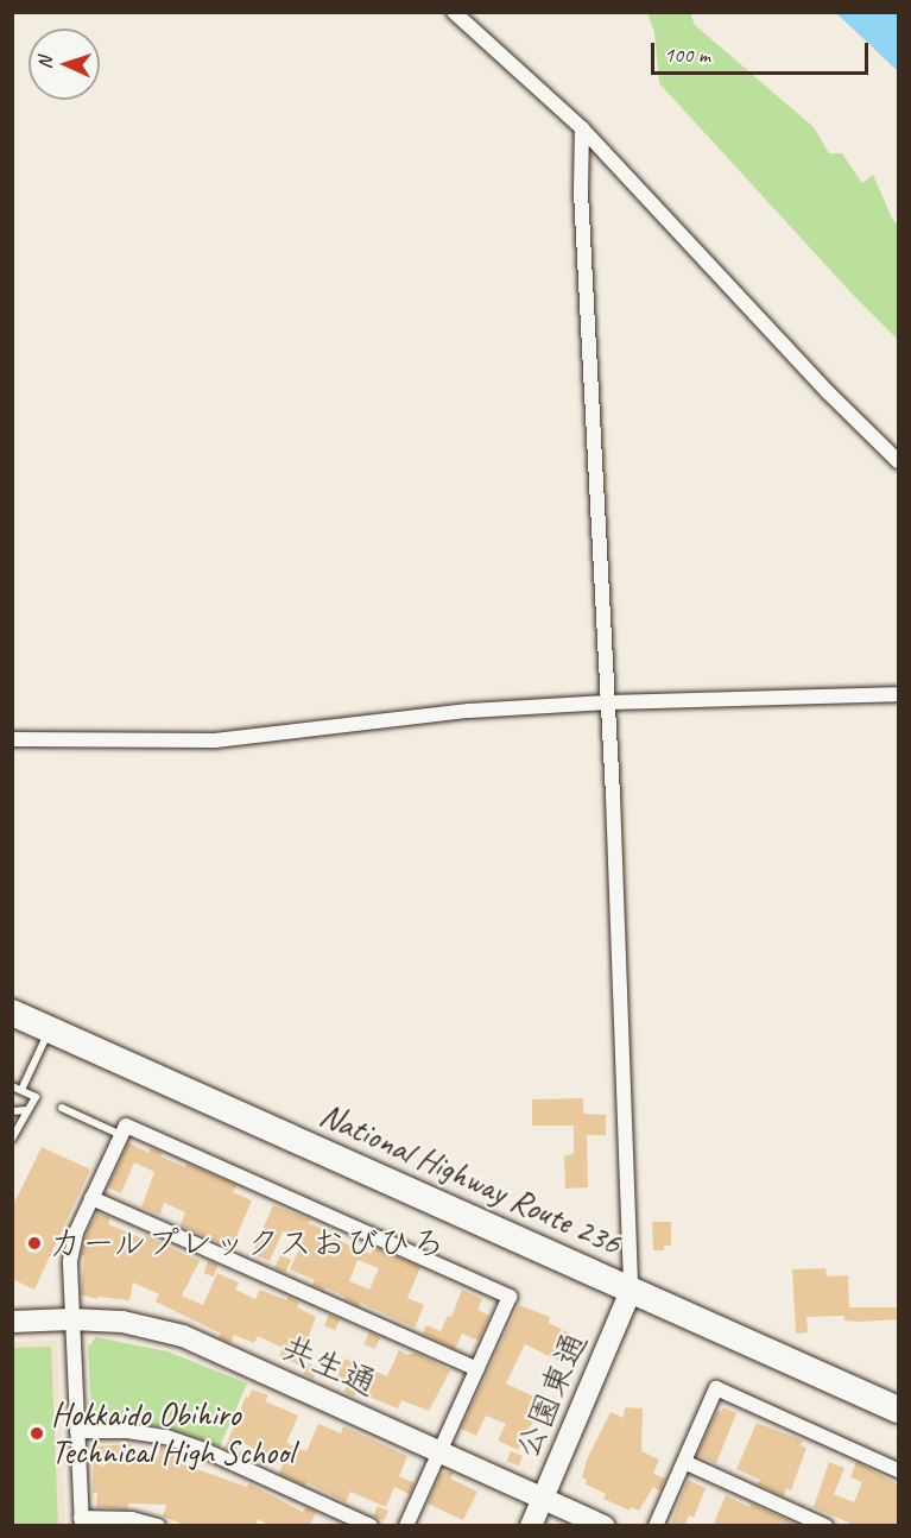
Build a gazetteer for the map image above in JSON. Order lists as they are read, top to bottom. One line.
{"streets":{"highway":["National Highway Route 236"],"street":["共生通","公園東通"]},"crossings":[["National Highway Route 236","公園東通"],["共生通","公園東通"]],"places":["カールプレックスおびひろ","Hokkaido Obihiro Technical High School"],"scale_bar":"100 m","north":"left"}
